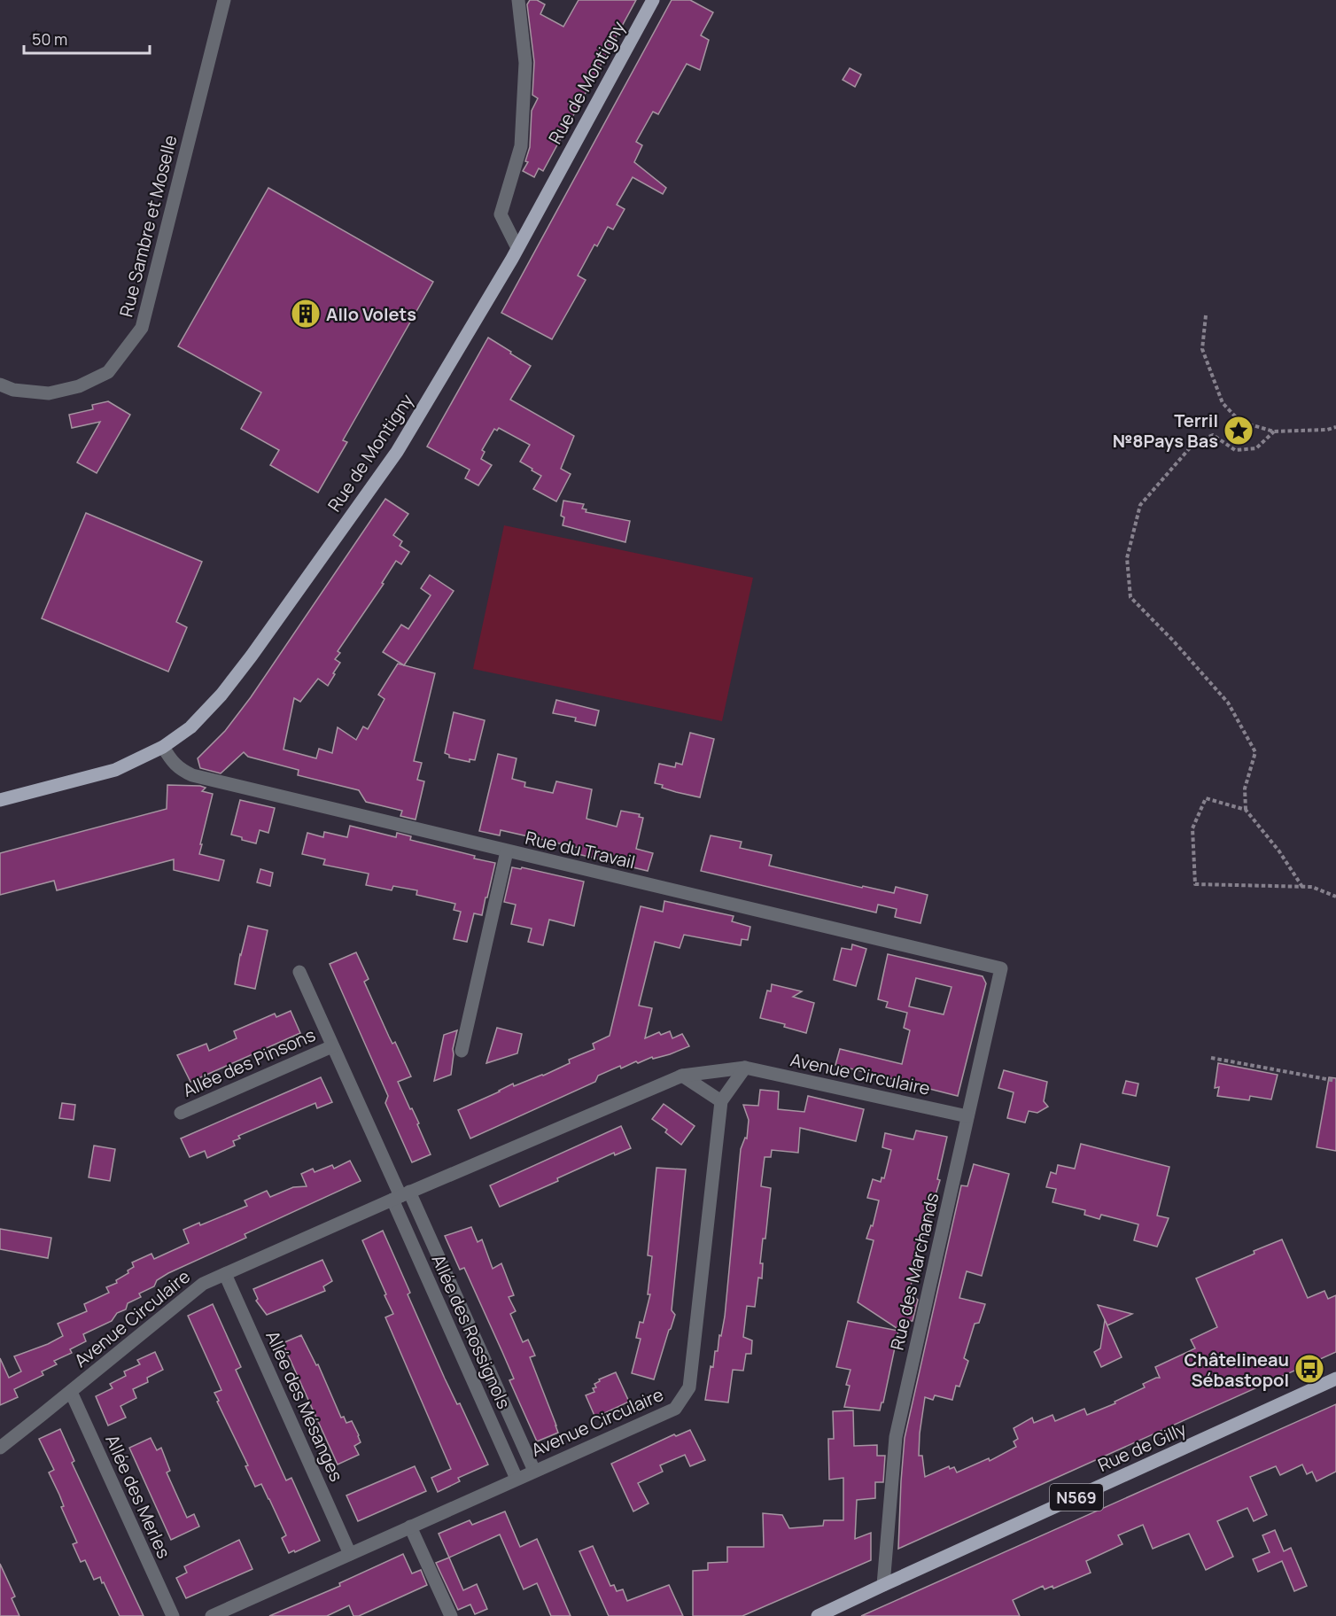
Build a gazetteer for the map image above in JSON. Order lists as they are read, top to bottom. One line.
{"streets":{"main road":["Rue de Montigny","Rue de Gilly","N569"],"street":["Rue Sambre et Moselle","Rue du Travail","Allée des Pinsons","Avenue Circulaire","Rue des Marchands","Allée des Rossignols","Allée des Mésanges","Allée des Merles"]},"crossings":[["Rue de Montigny","Rue du Travail"],["Rue du Travail","Rue des Marchands"],["Allée des Pinsons","Allée des Rossignols"],["Avenue Circulaire","Rue des Marchands"],["Avenue Circulaire","Allée des Rossignols"],["Avenue Circulaire","Allée des Mésanges"],["Avenue Circulaire","Allée des Merles"],["Rue des Marchands","Rue de Gilly"]],"places":{"building":["Allo Volets"],"place":["Terril №8Pays Bas"],"bus stop":["Châtelineau Sébastopol"]},"scale_bar":"50 m"}
